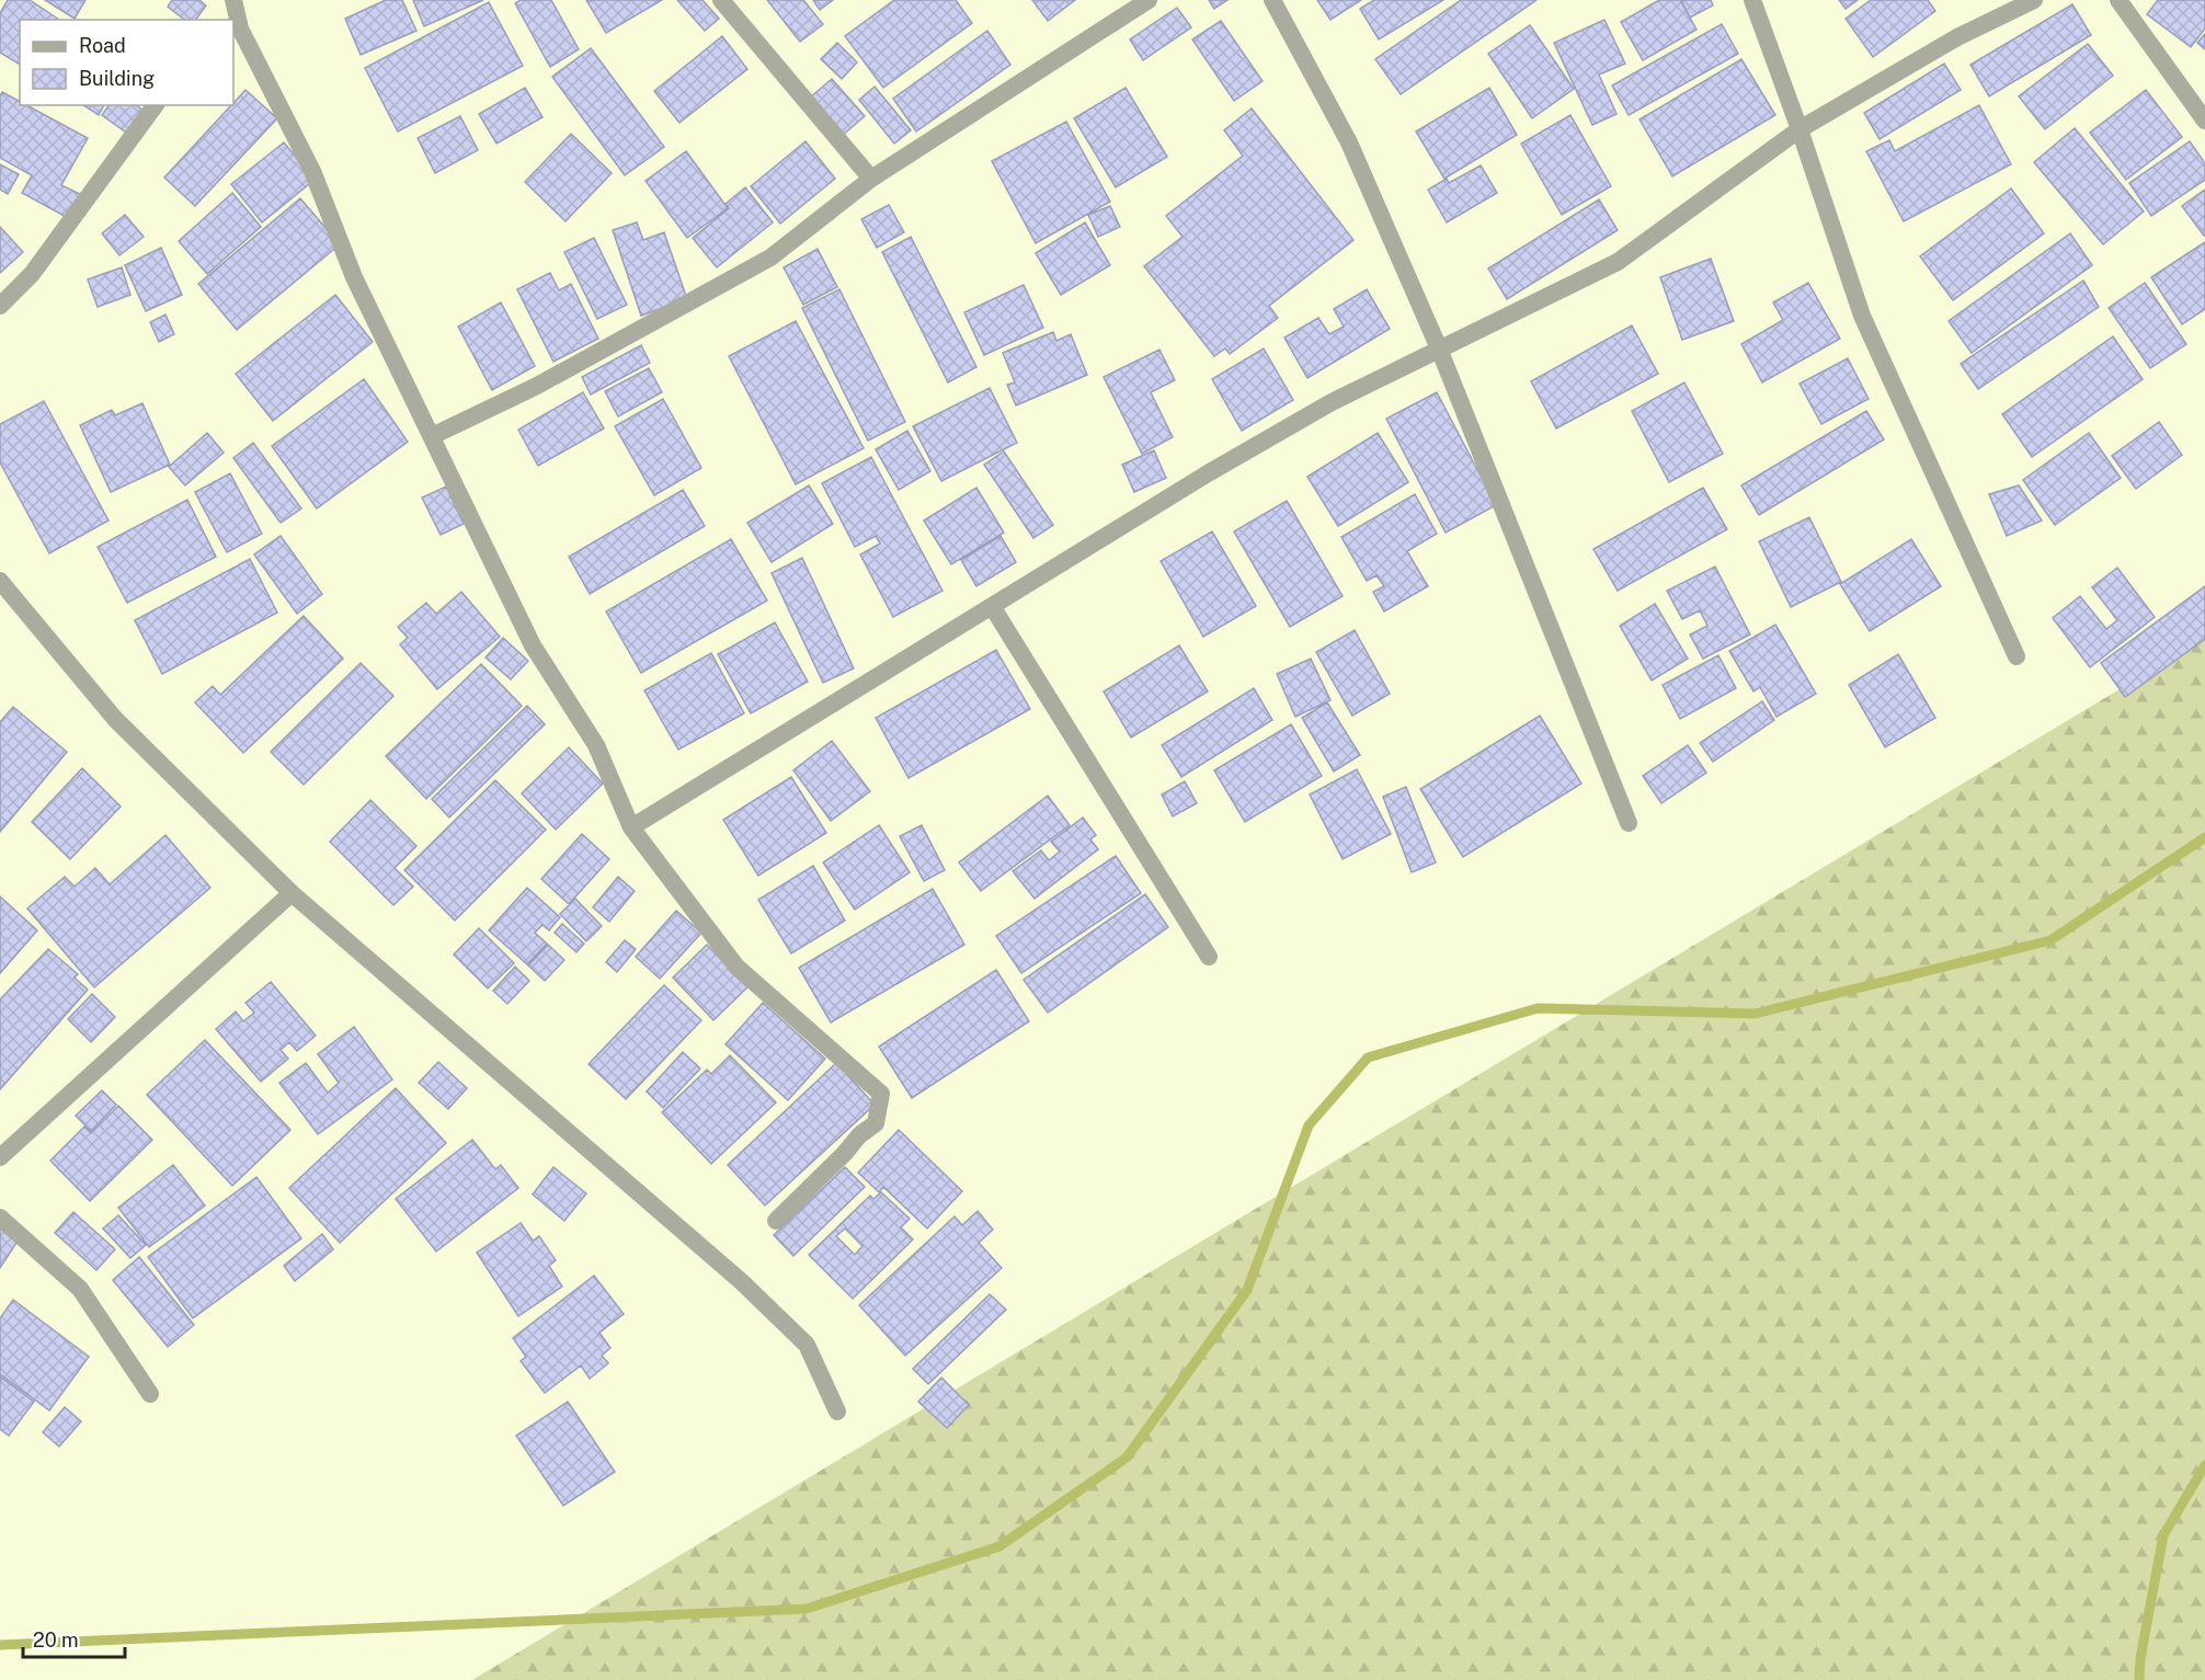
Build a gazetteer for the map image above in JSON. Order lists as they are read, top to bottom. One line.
{"legend":["Road","Building"],"scale_bar":"20 m"}
